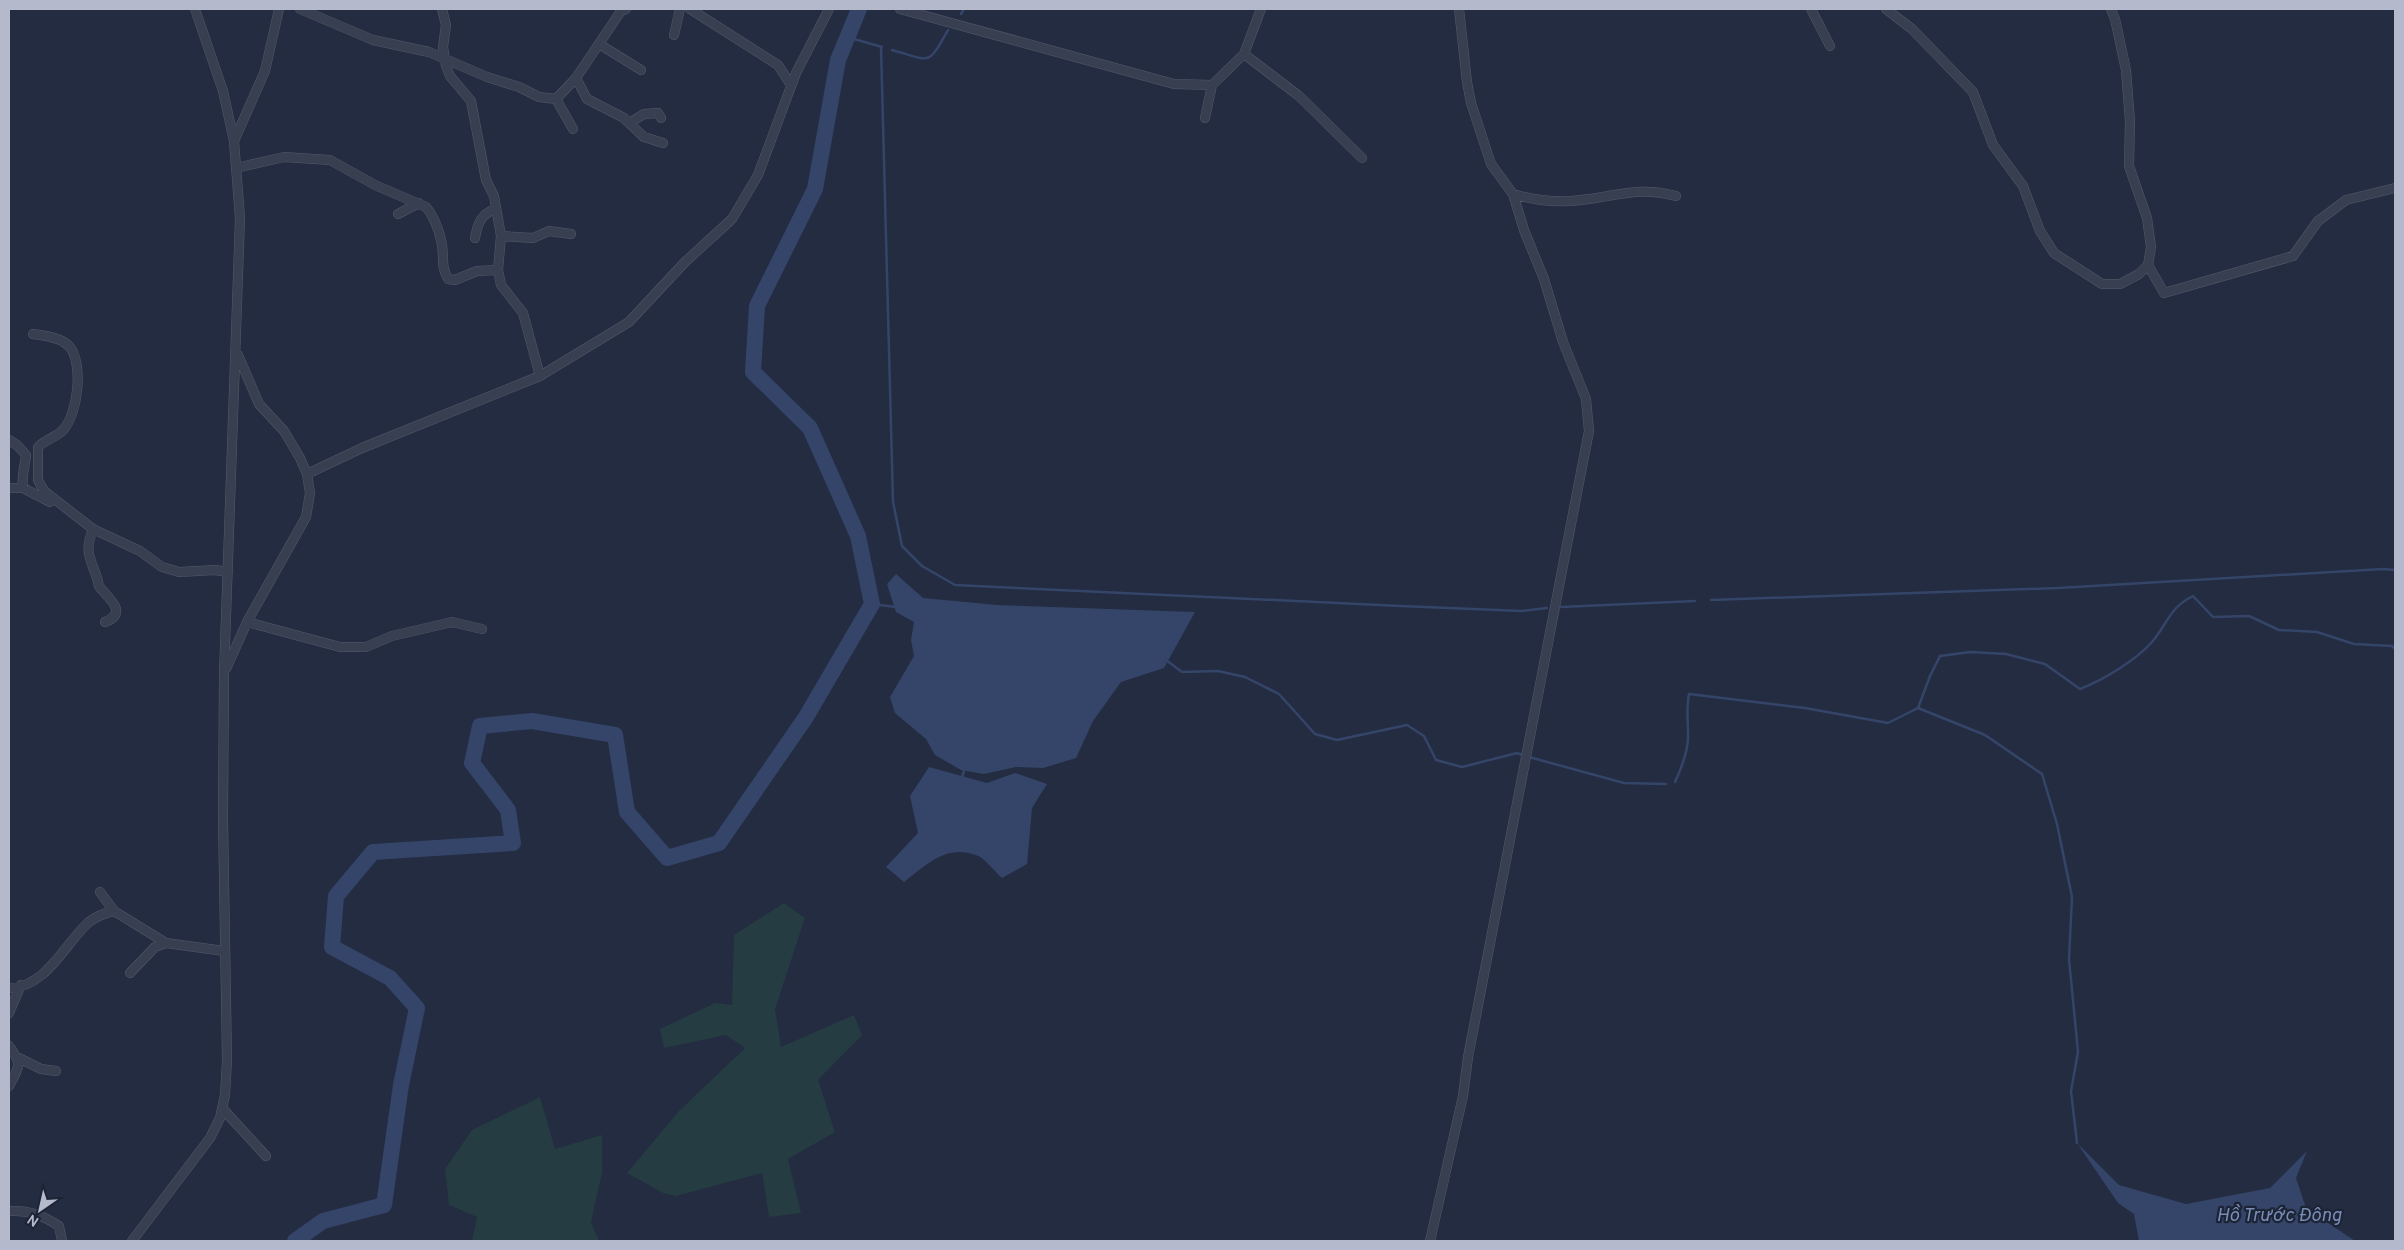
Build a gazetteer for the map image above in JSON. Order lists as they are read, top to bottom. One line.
{"water":["Hồ Trước Đông"],"north":"bottom left"}
